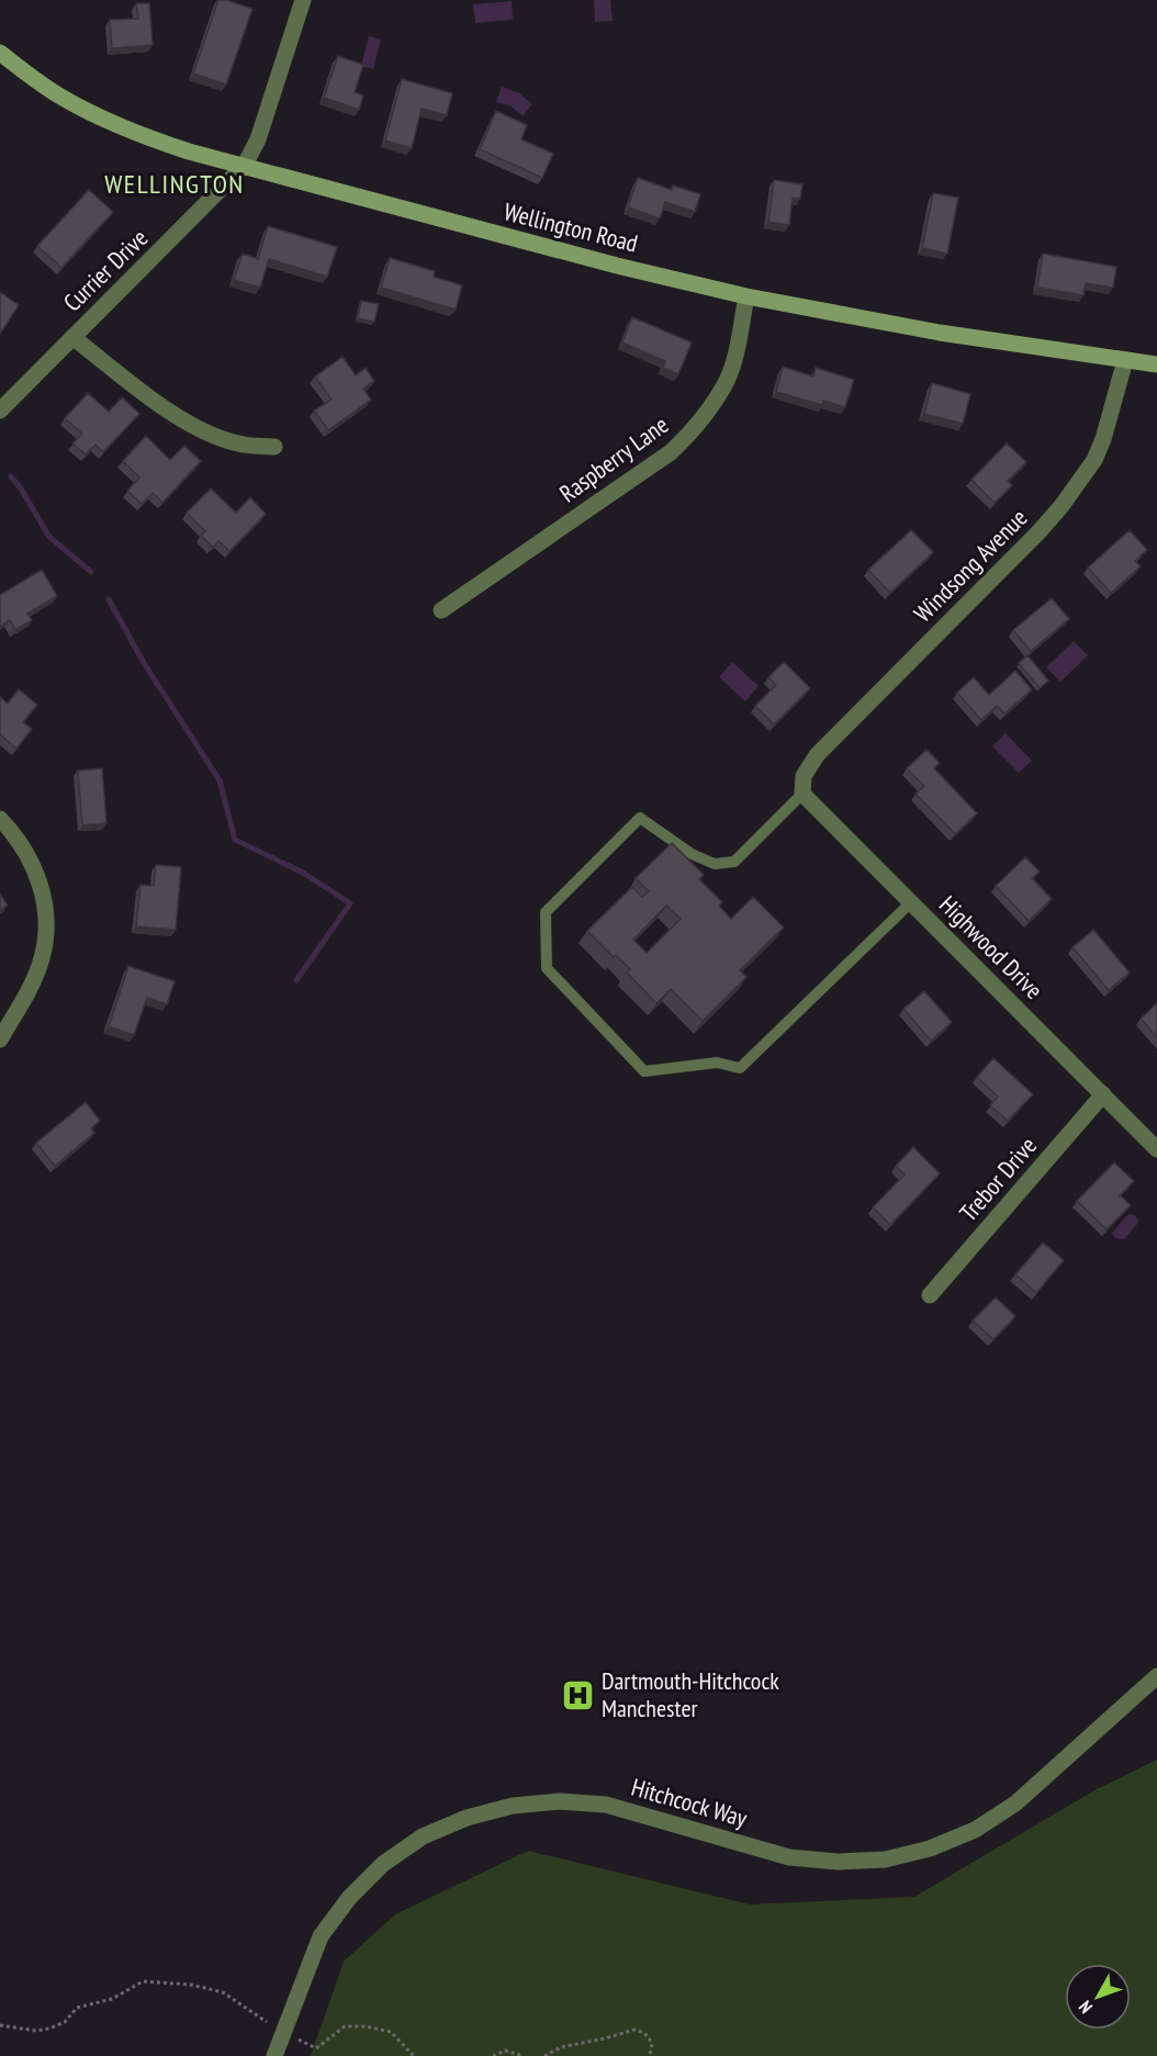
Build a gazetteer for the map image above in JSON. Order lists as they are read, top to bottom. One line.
{"streets":{"main road":["Wellington Road"],"street":["Currier Drive","Raspberry Lane","Windsong Avenue","Highwood Drive","Trebor Drive","Hitchcock Way"]},"crossings":[["Wellington Road","Currier Drive"],["Wellington Road","Raspberry Lane"],["Wellington Road","Windsong Avenue"],["Windsong Avenue","Highwood Drive"],["Highwood Drive","Trebor Drive"]],"districts":["WELLINGTON"],"places":{"hospital":["Dartmouth-Hitchcock Manchester"]},"north":"bottom left"}
